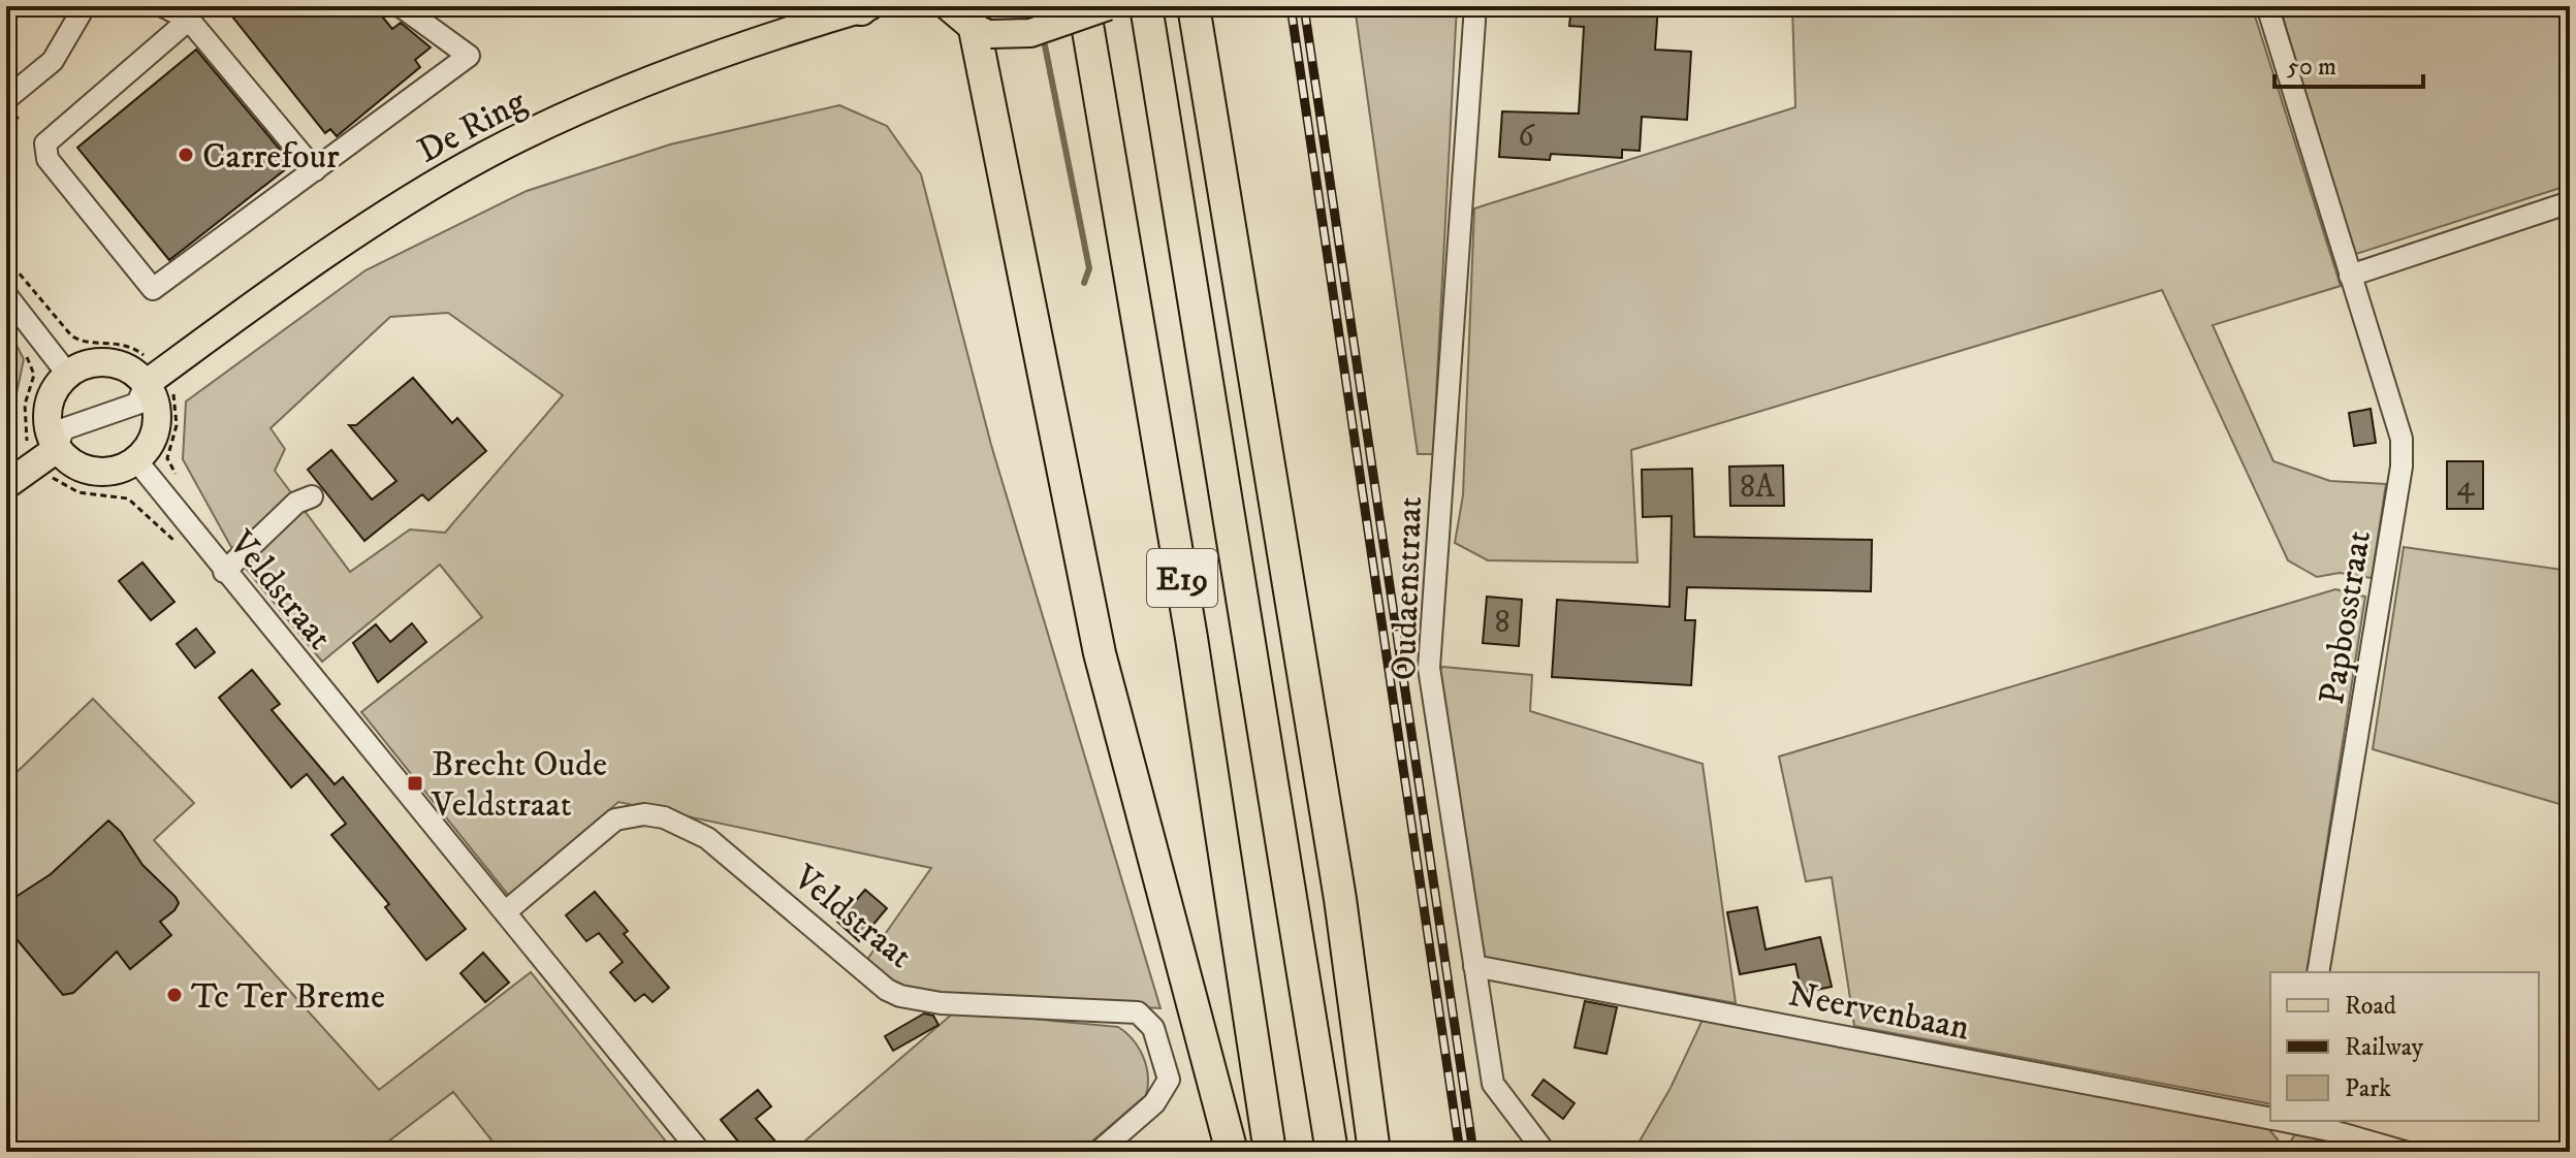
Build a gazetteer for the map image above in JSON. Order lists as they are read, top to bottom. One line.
{"streets":{"highway":["E19"],"main road":["De Ring"],"street":["Oudaenstraat","Veldstraat","Papbosstraat","Neervenbaan"]},"crossings":[["Oudaenstraat","Neervenbaan"]],"places":{"other":["Carrefour","Tc Ter Breme"],"transit":["Brecht Oude Veldstraat"]},"house_numbers":["6","4","8A","8"],"legend":["Road","Railway","Park"],"scale_bar":"50 m"}
